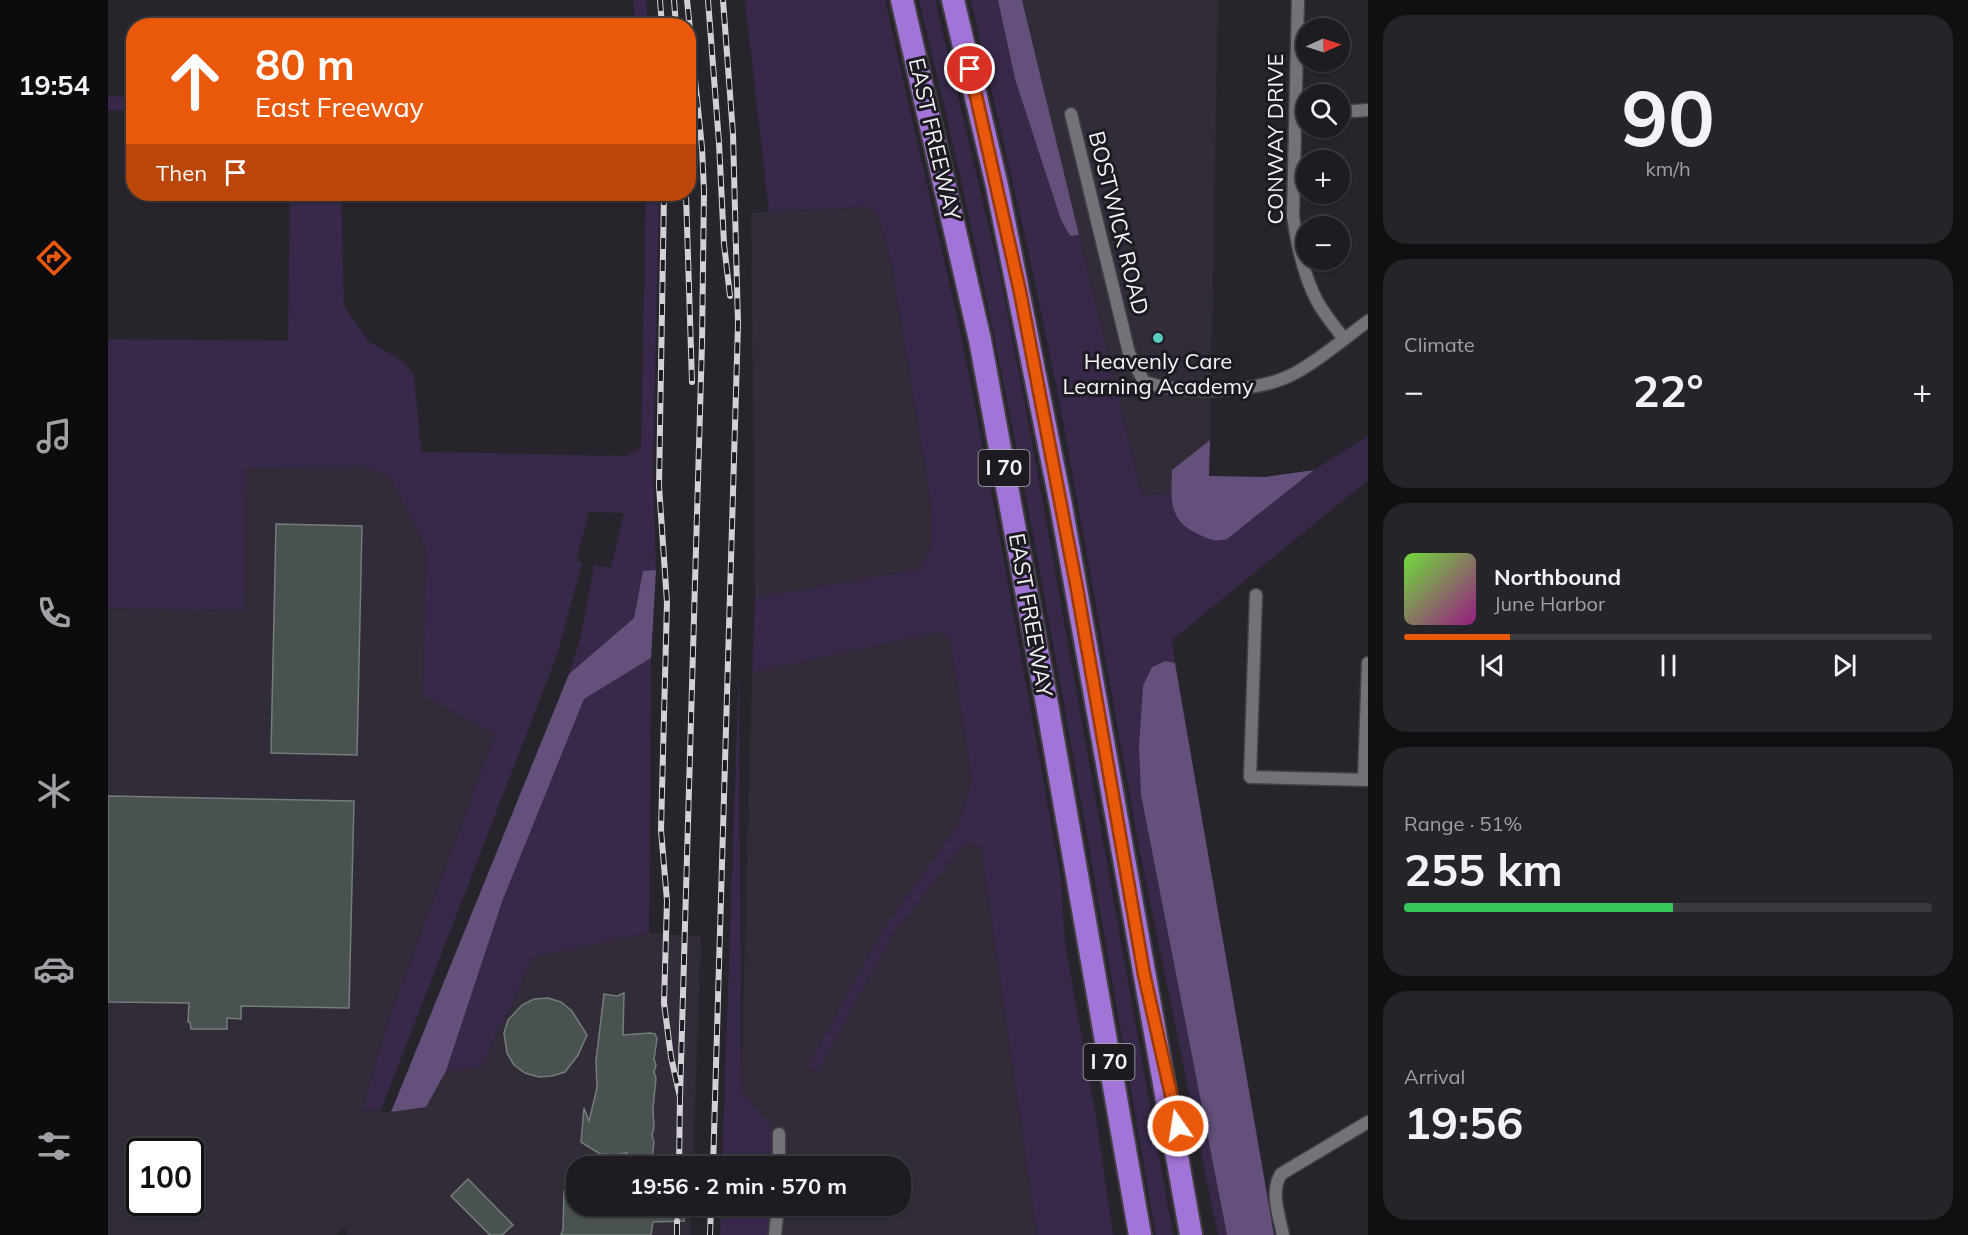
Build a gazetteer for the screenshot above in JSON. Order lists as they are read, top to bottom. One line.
{"streets":{"highway":["EAST FREEWAY","I 70"],"street":["CONWAY DRIVE","BOSTWICK ROAD"]},"crossings":[["CONWAY DRIVE","BOSTWICK ROAD"]],"places":["Heavenly Care Learning Academy"],"north":"right","page":{"tabs":"19:54","tile":[["90","km/h"],"Climate",["Range · 51%","255 km"],["Arrival","19:56"]],"map_buttons":["+","−"],"turn":["80 m","East Freeway"],"then":"Then","heat":["−","22°","+"],"song":["Northbound","June Harbor"],"limit":"100","trip":"19:56 · 2 min · 570 m"}}
